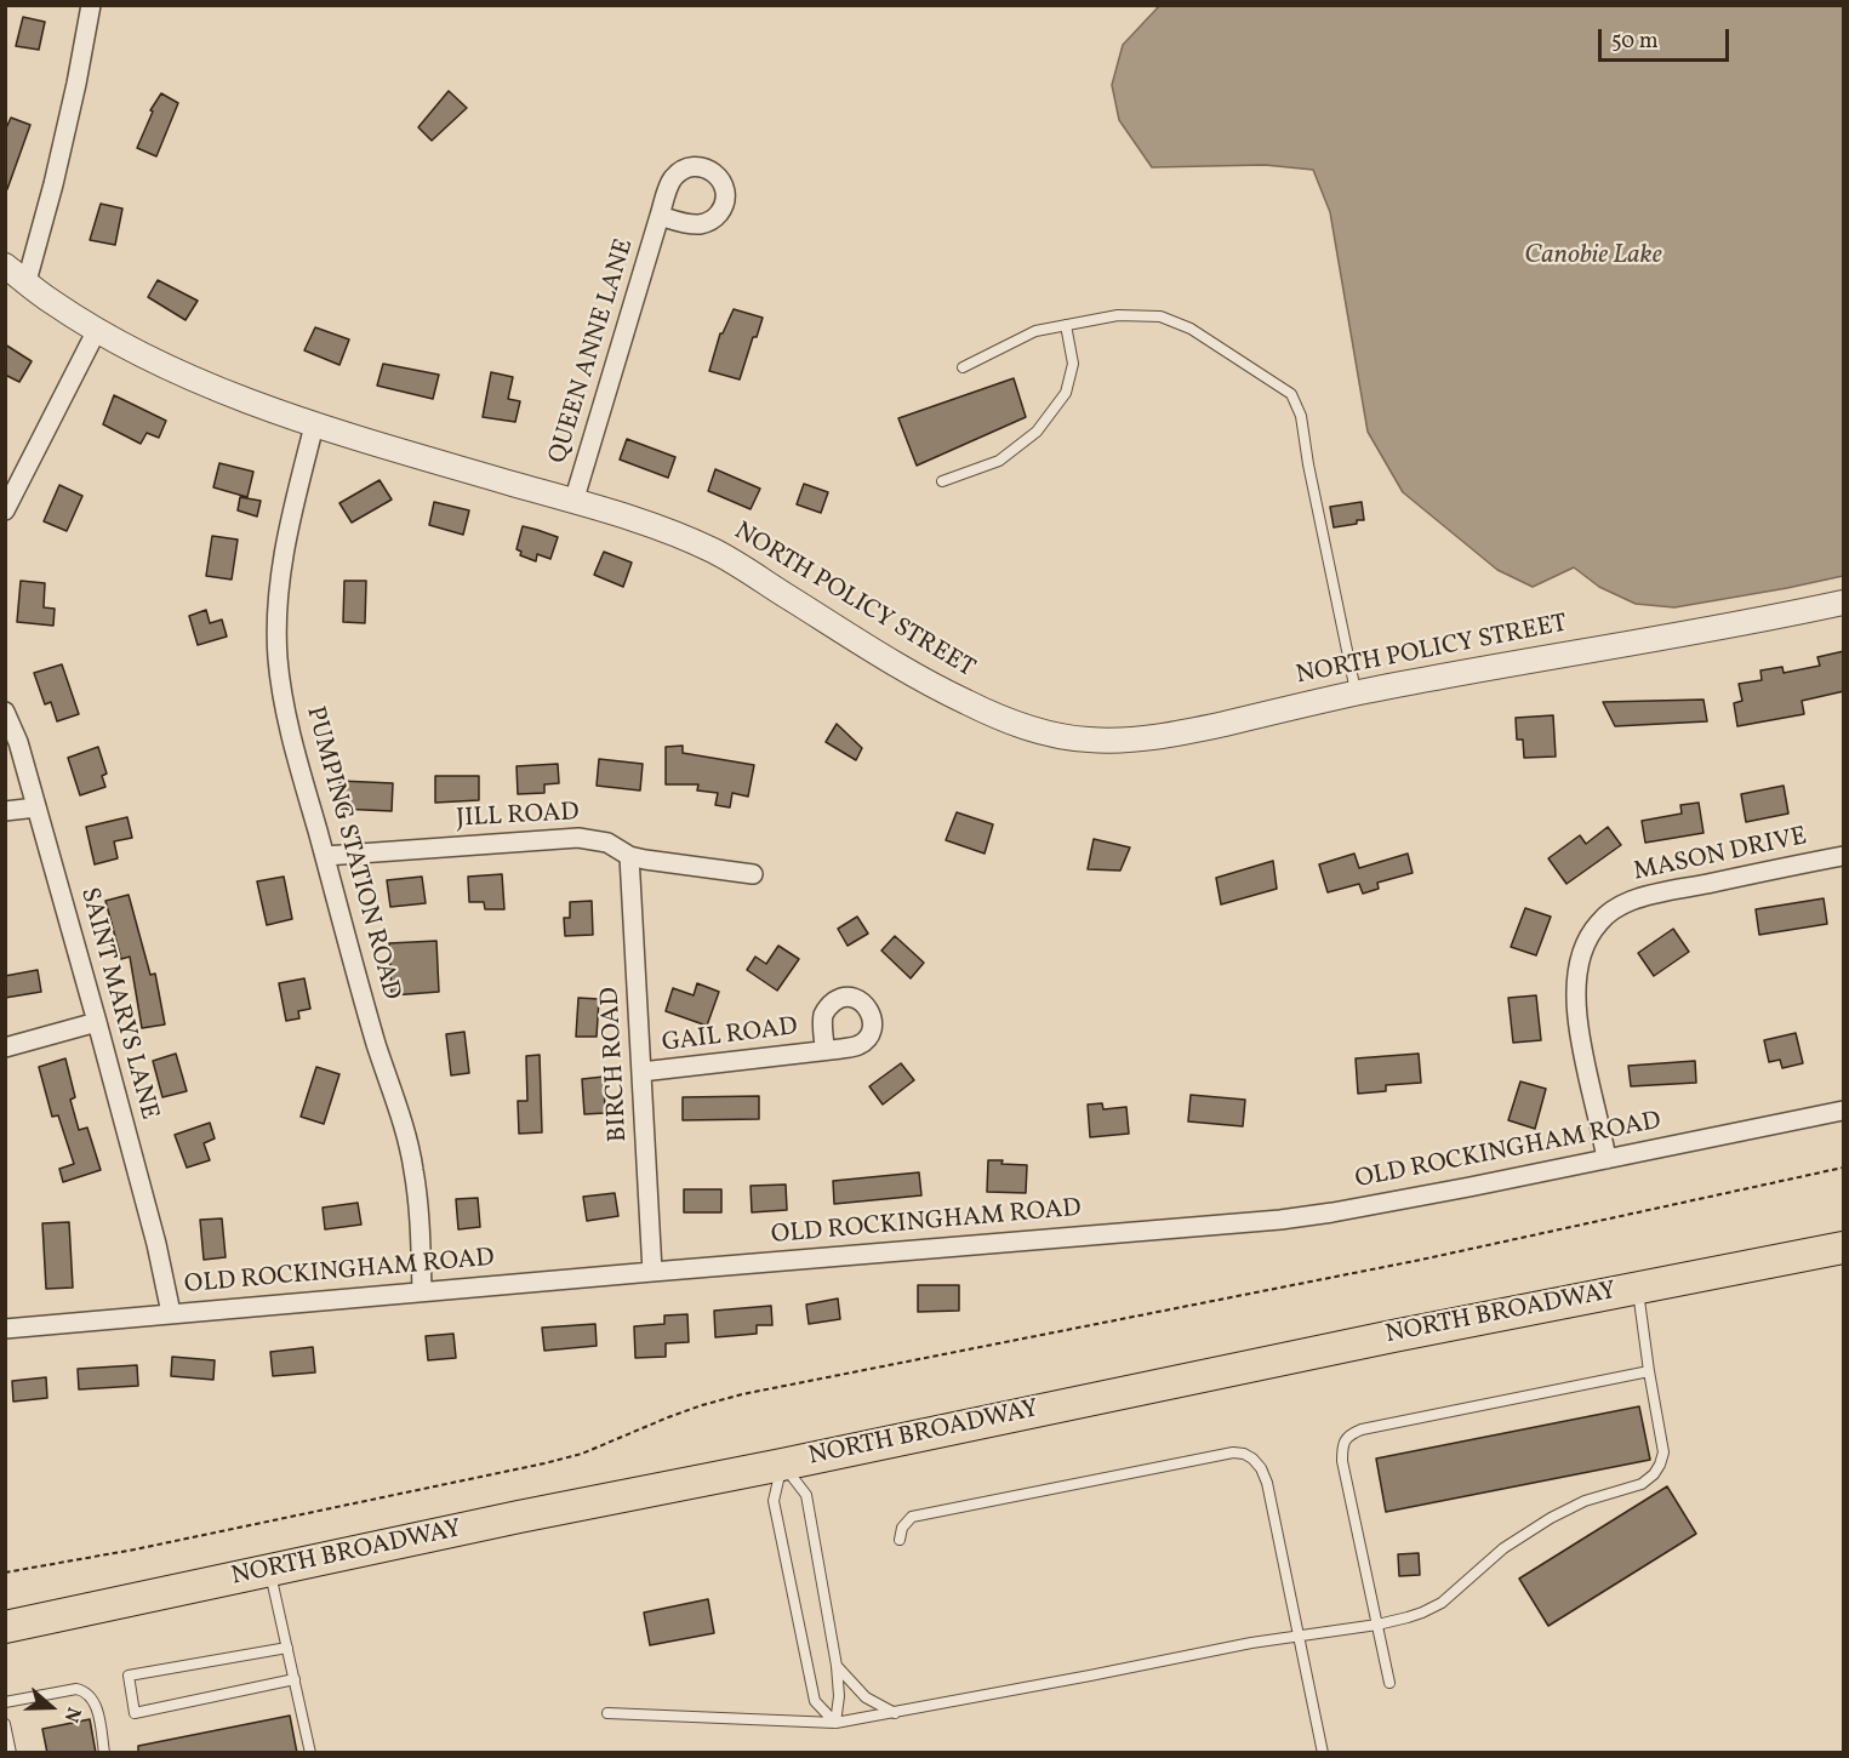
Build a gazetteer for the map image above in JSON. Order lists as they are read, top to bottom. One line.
{"streets":{"main road":["NORTH BROADWAY"],"street":["QUEEN ANNE LANE","NORTH POLICY STREET","JILL ROAD","PUMPING STATION ROAD","MASON DRIVE","SAINT MARYS LANE","GAIL ROAD","BIRCH ROAD","OLD ROCKINGHAM ROAD"]},"crossings":[["QUEEN ANNE LANE","NORTH POLICY STREET"],["NORTH POLICY STREET","PUMPING STATION ROAD"],["JILL ROAD","PUMPING STATION ROAD"],["JILL ROAD","BIRCH ROAD"],["PUMPING STATION ROAD","OLD ROCKINGHAM ROAD"],["MASON DRIVE","OLD ROCKINGHAM ROAD"],["SAINT MARYS LANE","OLD ROCKINGHAM ROAD"],["GAIL ROAD","BIRCH ROAD"],["BIRCH ROAD","OLD ROCKINGHAM ROAD"]],"water":["Canobie Lake"],"scale_bar":"50 m","north":"right"}
